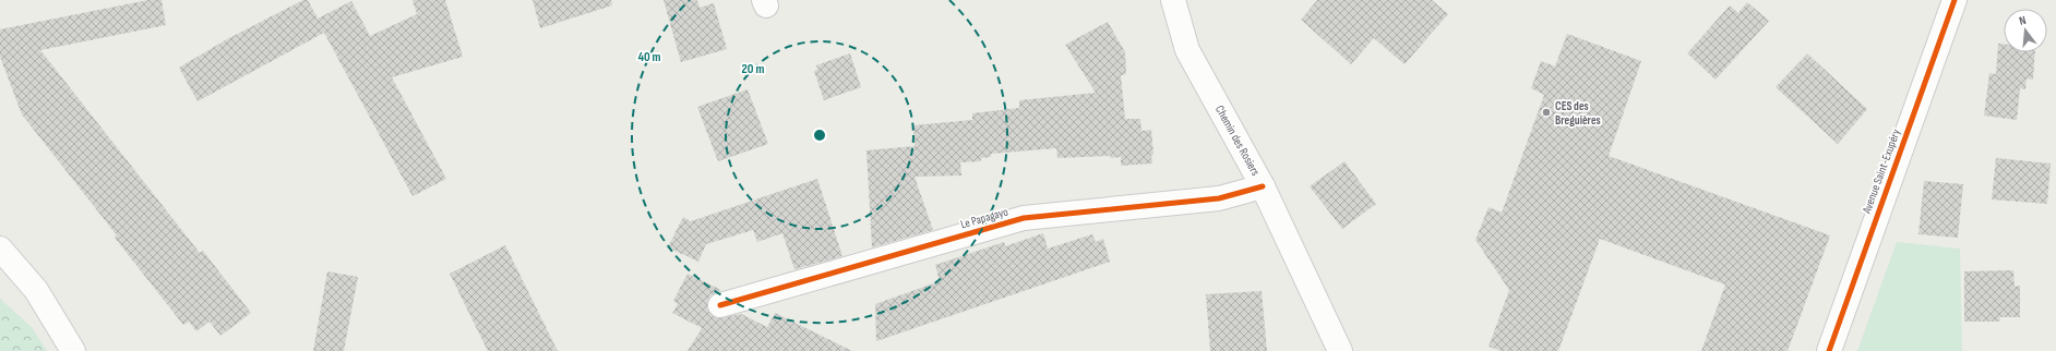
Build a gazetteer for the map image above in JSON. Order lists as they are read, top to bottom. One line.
{"streets":{"street":["Chemin des Rosiers","Avenue Saint-Exupéry","Le Papagayo"]},"crossings":[["Chemin des Rosiers","Le Papagayo"]],"places":["CES des Breguières"],"north":"top","rings":["40 m","20 m"]}
